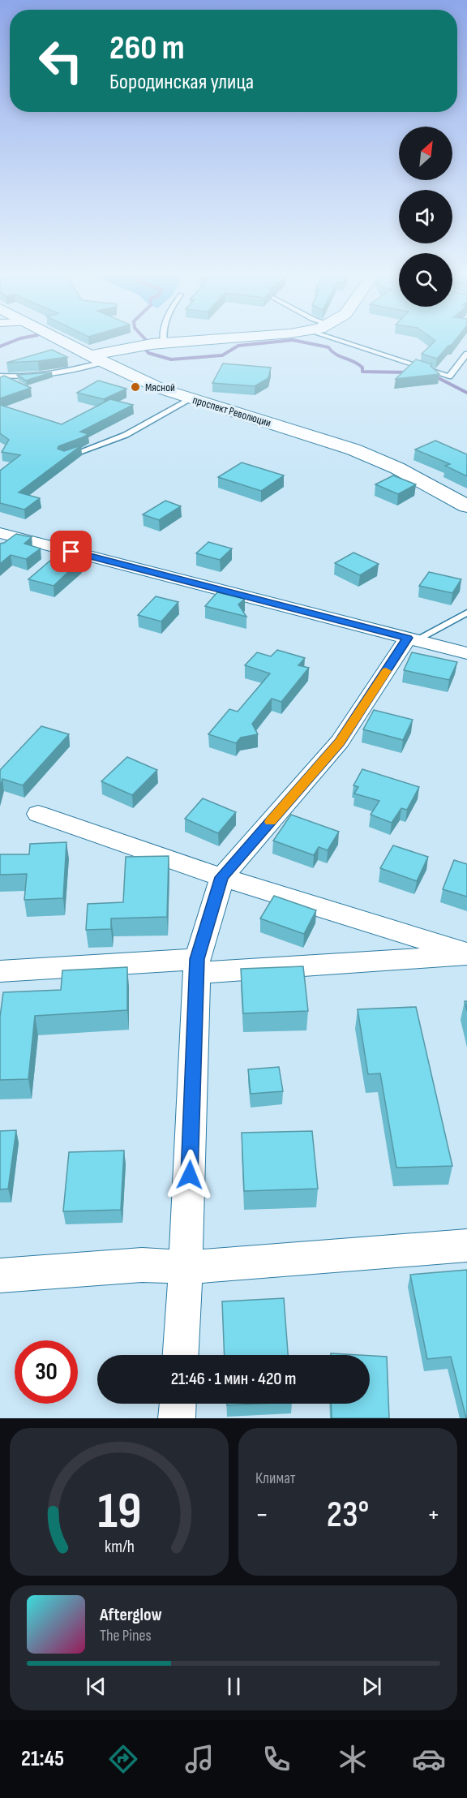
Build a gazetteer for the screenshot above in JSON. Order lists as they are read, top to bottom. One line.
{"streets":{"street":["проспект Революции"]},"places":["Мясной"],"north":"top right","page":{"turn":["260 m","Бородинская улица"],"limit":"30","trip":"21:46 · 1 мин · 420 m","tile":"Климат","heat":["−","23°","+"],"song":["Afterglow","The Pines"],"tabs":"21:45","gauge":["19","km/h"]}}
